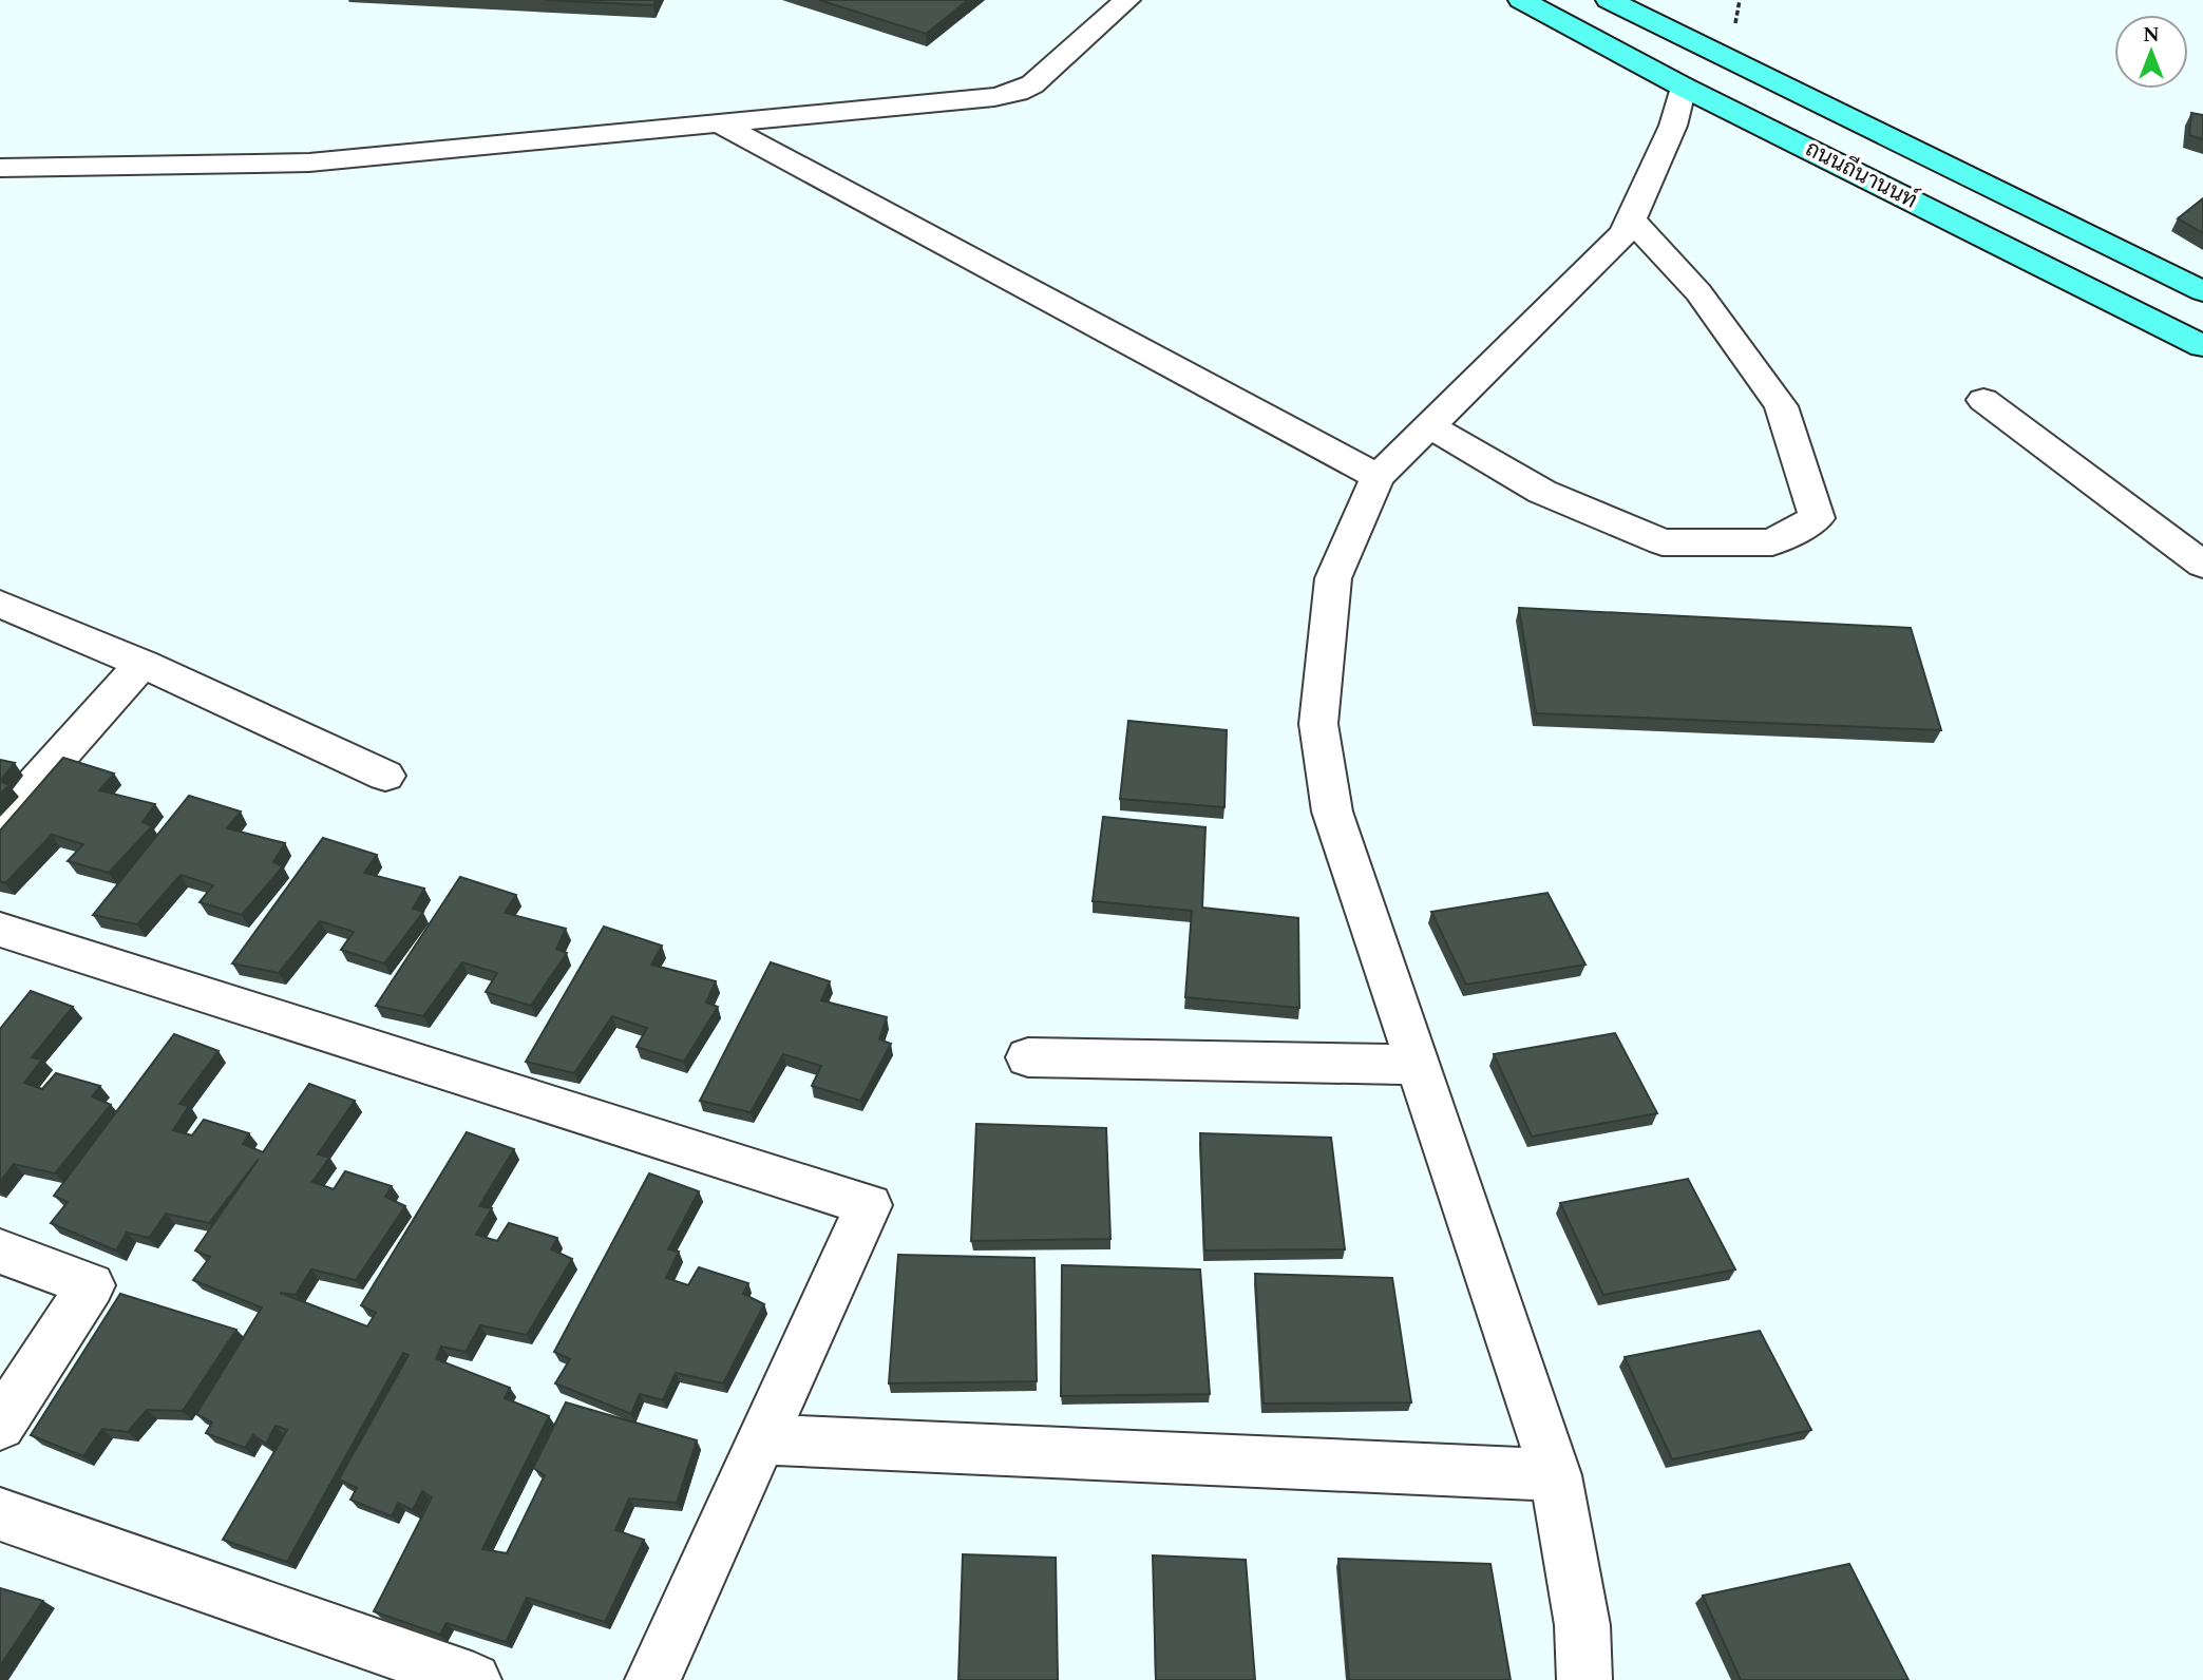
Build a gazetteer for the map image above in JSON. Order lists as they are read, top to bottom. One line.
{"streets":{"main road":["ถนนถีนานนท์"]},"north":"top"}
